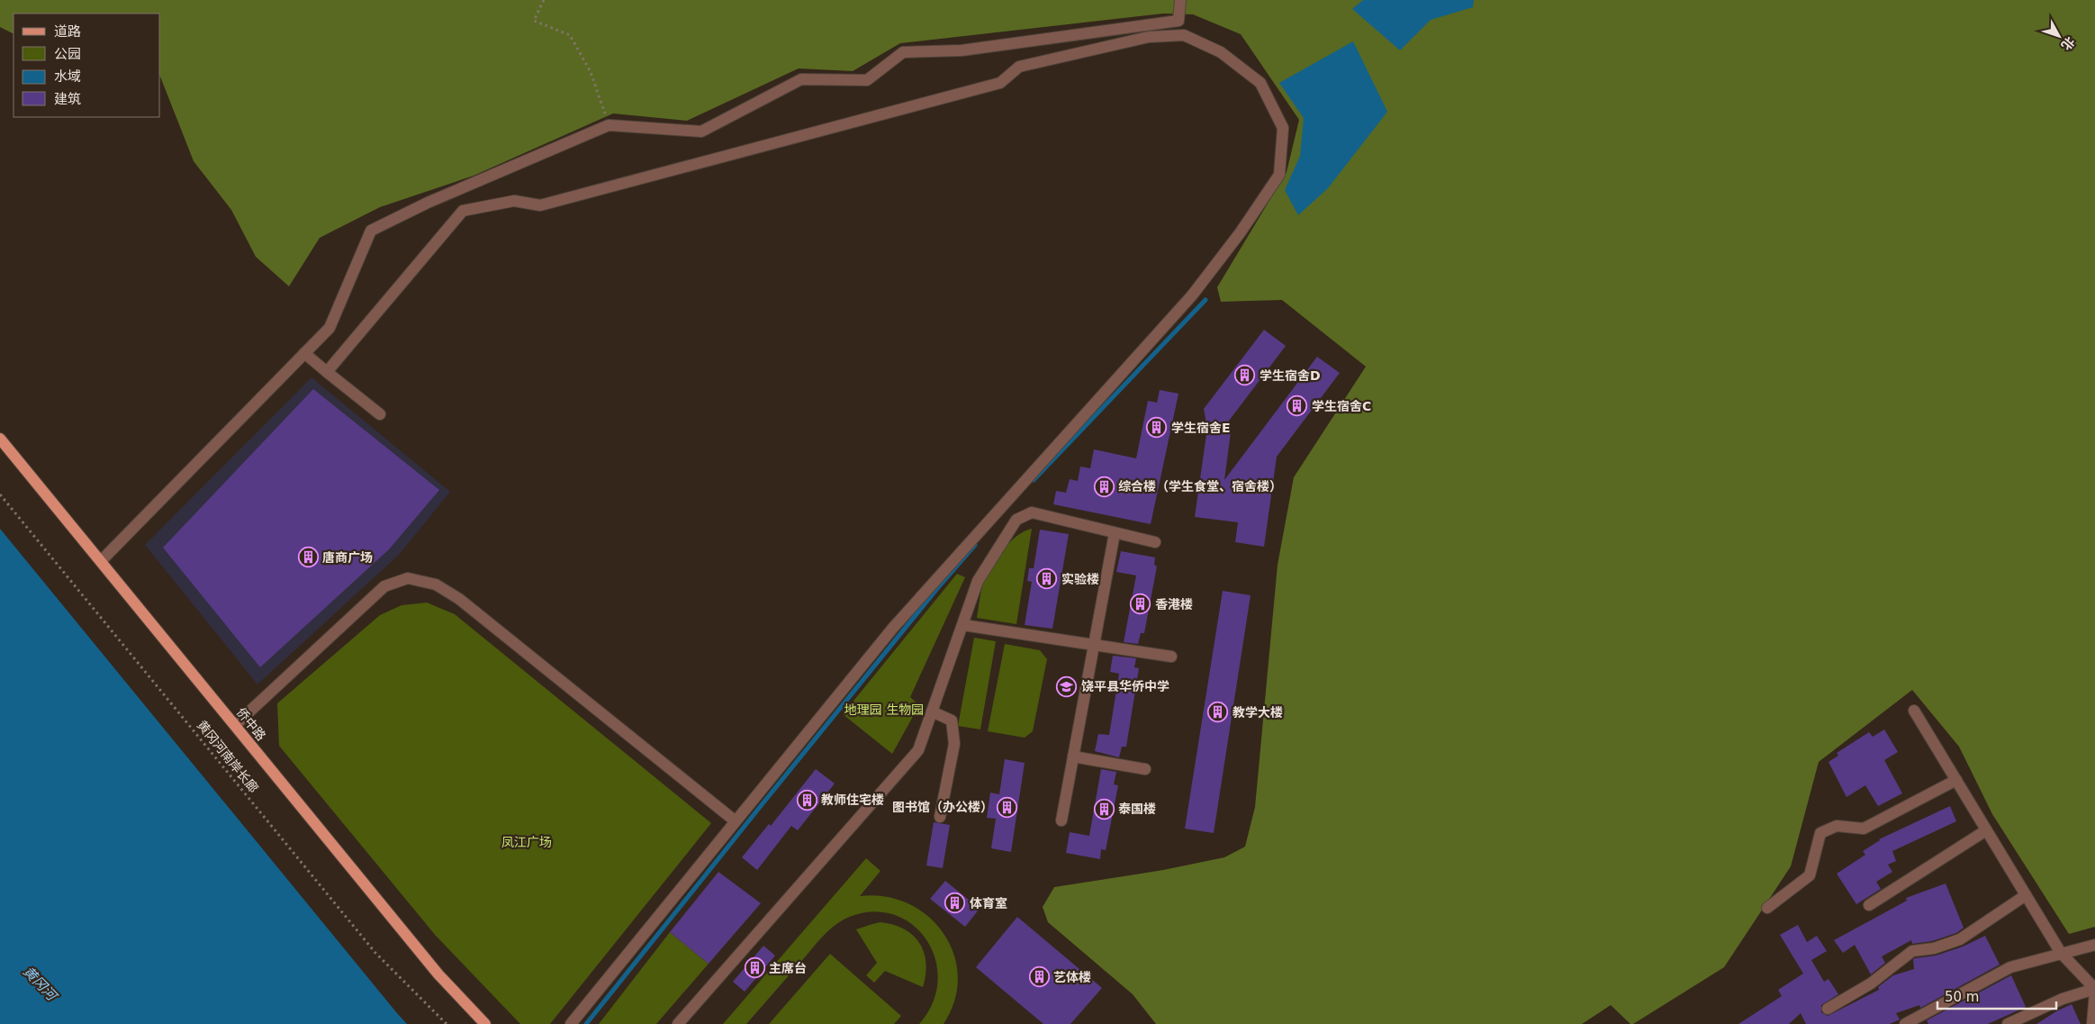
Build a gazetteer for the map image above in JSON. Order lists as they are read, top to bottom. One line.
{"streets":{"main road":["侨中路"],"path":["黄冈河南岸长廊"]},"water":["黄冈河"],"parks":["地理园 生物园","凤江广场"],"places":{"building":["学生宿舍D","学生宿舍C","学生宿舍E","综合楼（学生食堂、宿舍楼）","唐商广场","实验楼","香港楼","教学大楼","教师住宅楼","图书馆（办公楼）","泰国楼","体育室","主席台","艺体楼"],"school or university":["饶平县华侨中学"]},"legend":["道路","公园","水域","建筑"],"scale_bar":"50 m","north":"bottom right"}
